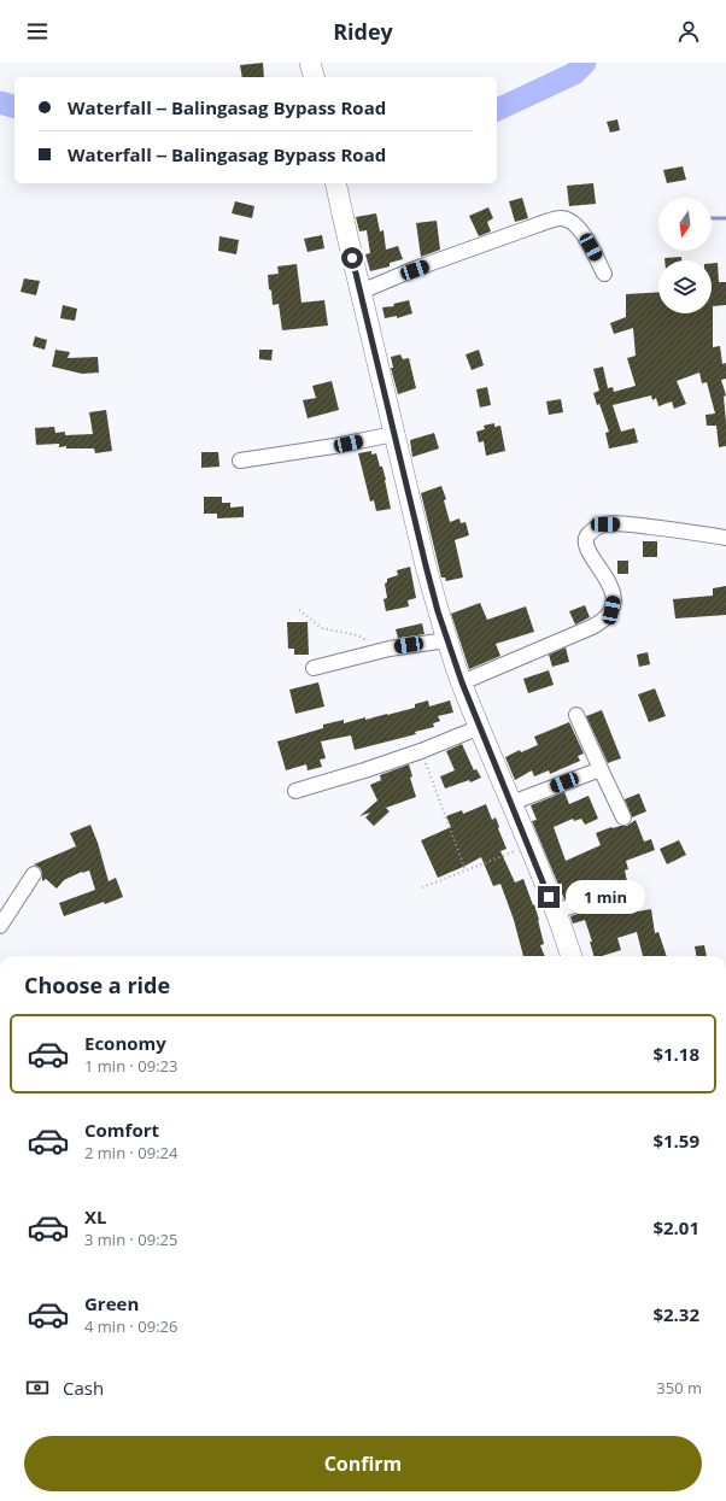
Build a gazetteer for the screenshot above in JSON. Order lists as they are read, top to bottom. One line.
{"north":"bottom","page":{"header":"Ridey","banner":["Waterfall ‒ Balingasag Bypass Road","Waterfall ‒ Balingasag Bypass Road"],"bubble":"1 min","heading":"Choose a ride","list":[{"name":"Economy","note":"1 min · 09:23","value":"$1.18"},{"name":"Comfort","note":"2 min · 09:24","value":"$1.59"},{"name":"XL","note":"3 min · 09:25","value":"$2.01"},{"name":"Green","note":"4 min · 09:26","value":"$2.32"}],"pay":["Cash","350 m"],"buttons":"Confirm"}}
